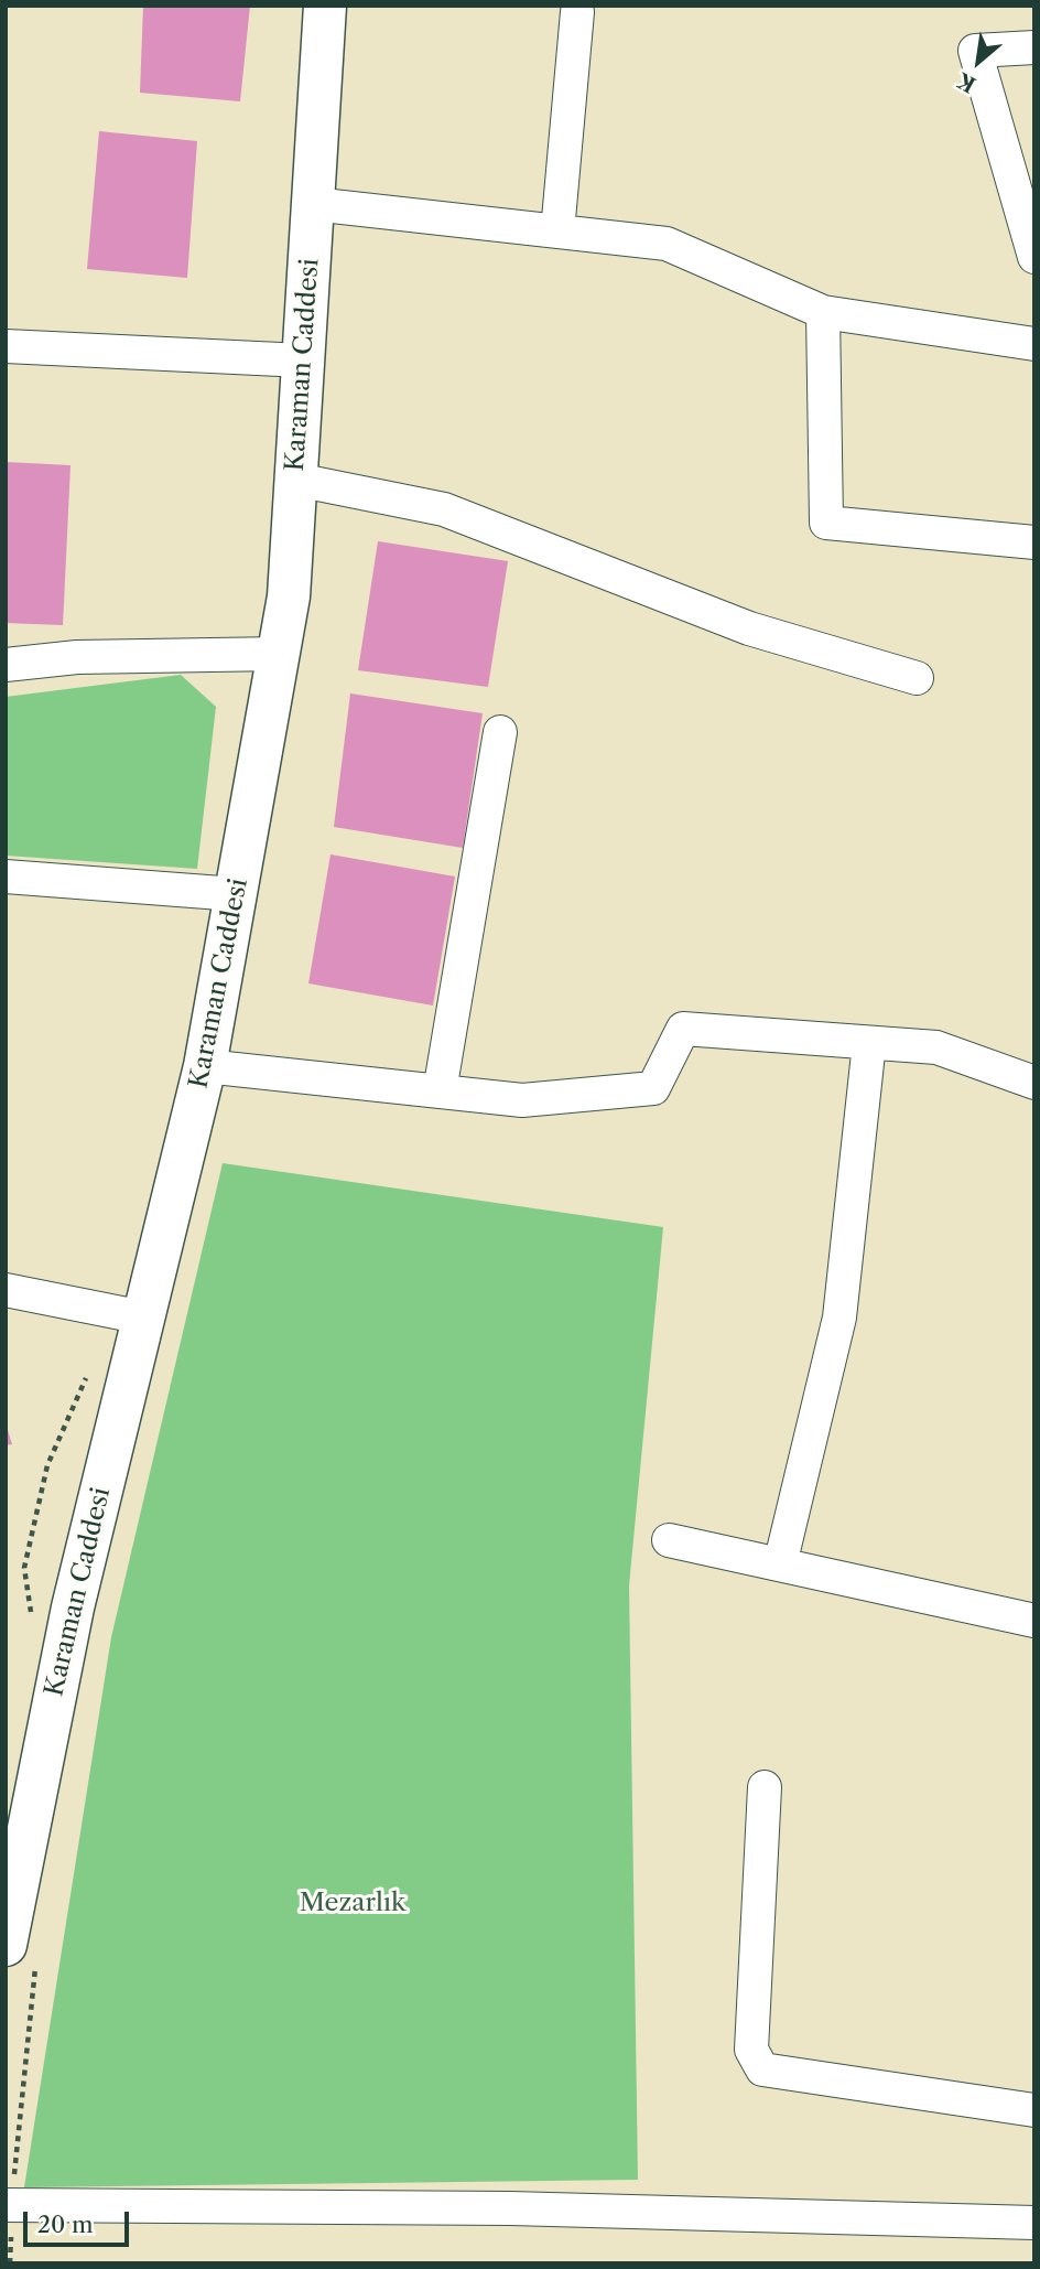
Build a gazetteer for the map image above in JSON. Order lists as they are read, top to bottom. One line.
{"streets":{"main road":["Karaman Caddesi"]},"parks":["Mezarlık"],"scale_bar":"20 m","north":"bottom left"}
